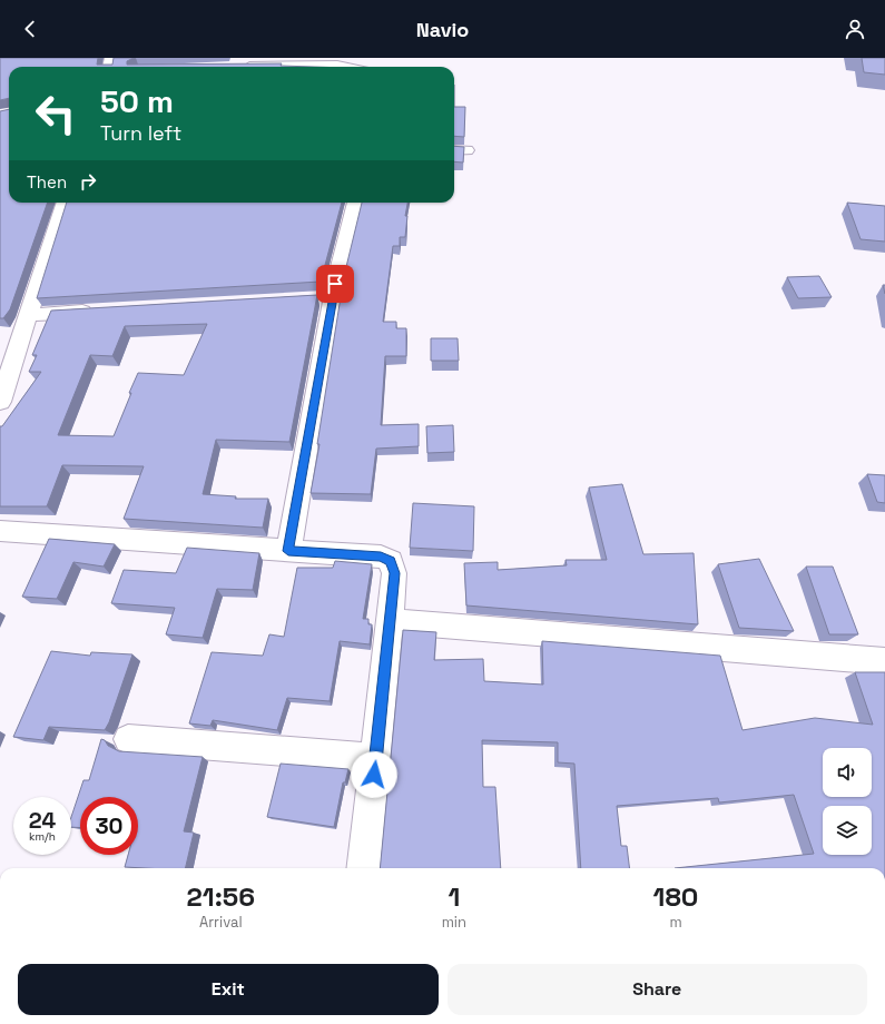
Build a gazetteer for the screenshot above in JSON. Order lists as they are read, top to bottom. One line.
{"page":{"header":"Navio","turn":["50 m","Turn left"],"then":"Then","speed":"24 km/h","limit":"30","eta":["21:56","Arrival","1","min","180","m"],"buttons":["Exit","Share"]}}
